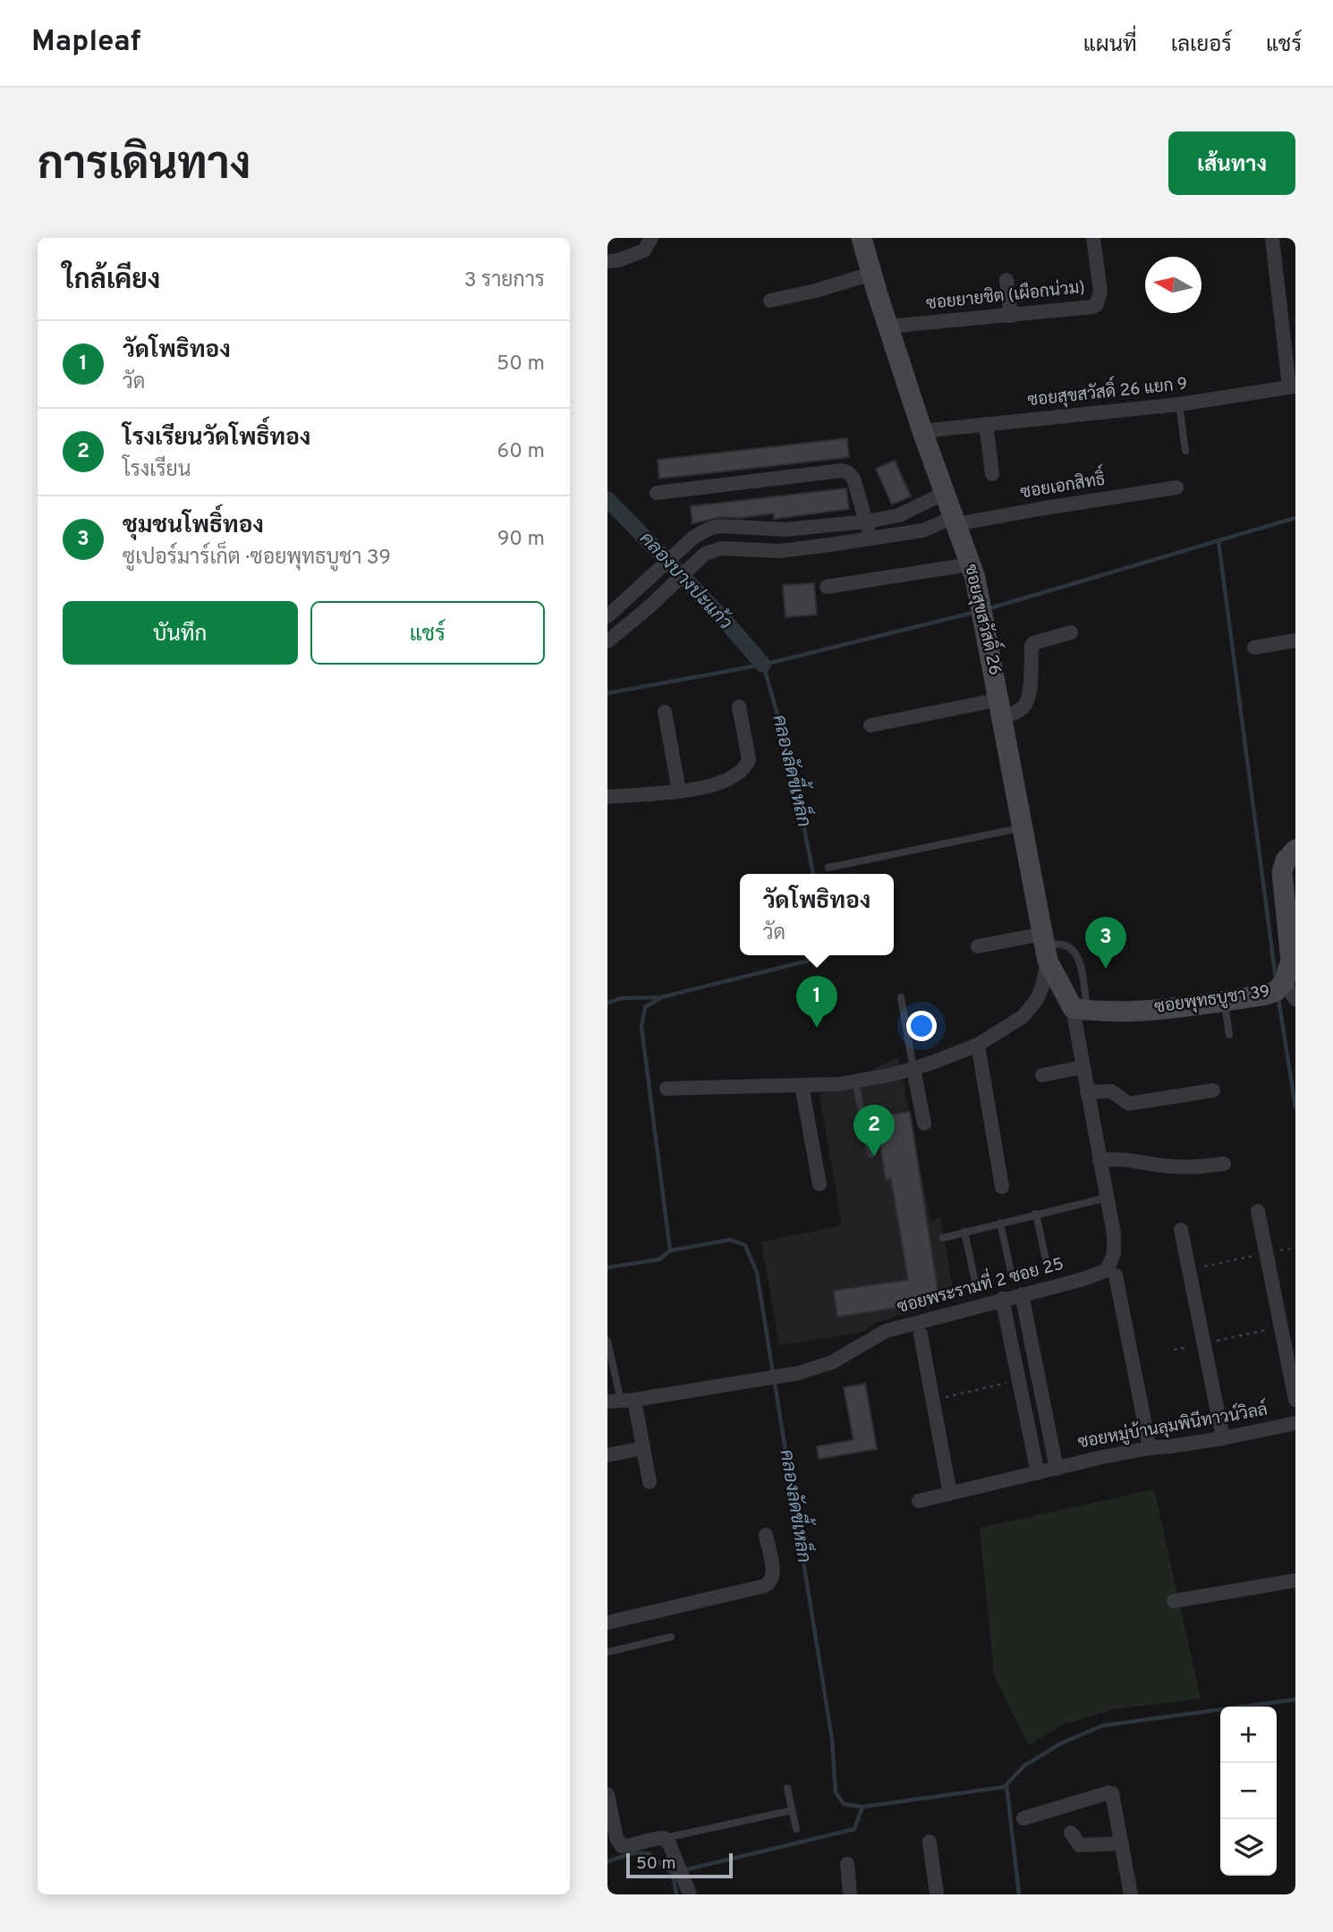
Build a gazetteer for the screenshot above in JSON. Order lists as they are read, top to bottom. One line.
{"streets":{"street":["ซอยยายชิต (เผือกน่วม)","ซอยสุขสวัสดิ์ 26 แยก 9","ซอยเอกสิทธิ์","ซอยสุขสวัสดิ์ 26","ซอยพุทธบูชา 39","ซอยพระรามที่ 2 ซอย 25","ซอยหมู่บ้านลุมพินีทาวน์วิลล์"]},"crossings":[["ซอยยายชิต (เผือกน่วม)","ซอยสุขสวัสดิ์ 26"],["ซอยสุขสวัสดิ์ 26 แยก 9","ซอยสุขสวัสดิ์ 26"],["ซอยเอกสิทธิ์","ซอยสุขสวัสดิ์ 26"],["ซอยสุขสวัสดิ์ 26","ซอยพุทธบูชา 39"],["ซอยสุขสวัสดิ์ 26","ซอยพระรามที่ 2 ซอย 25"],["ซอยพุทธบูชา 39","ซอยพระรามที่ 2 ซอย 25"]],"water":["คลองบางปะแก้ว","คลองลัดขี้เหล็ก"],"scale_bar":"50 m","north":"left","page":{"header":"Mapleaf","nav":["แผนที่","เลเยอร์","แชร์"],"title":"การเดินทาง","buttons":["เส้นทาง",["บันทึก","แชร์"]],"heading":["ใกล้เคียง","3 รายการ"],"list":[{"mark":"1","name":"วัดโพธิทอง","note":"วัด","value":"50 m"},{"mark":"2","name":"โรงเรียนวัดโพธิ์ทอง","note":"โรงเรียน","value":"60 m"},{"mark":"3","name":"ชุมชนโพธิ์ทอง","note":"ซูเปอร์มาร์เก็ต · ซอยพุทธบูชา 39","value":"90 m"}],"popup":["วัดโพธิทอง","วัด"],"pins":["3","1","2"],"map_buttons":["+","−"],"scale":"50 m"}}
